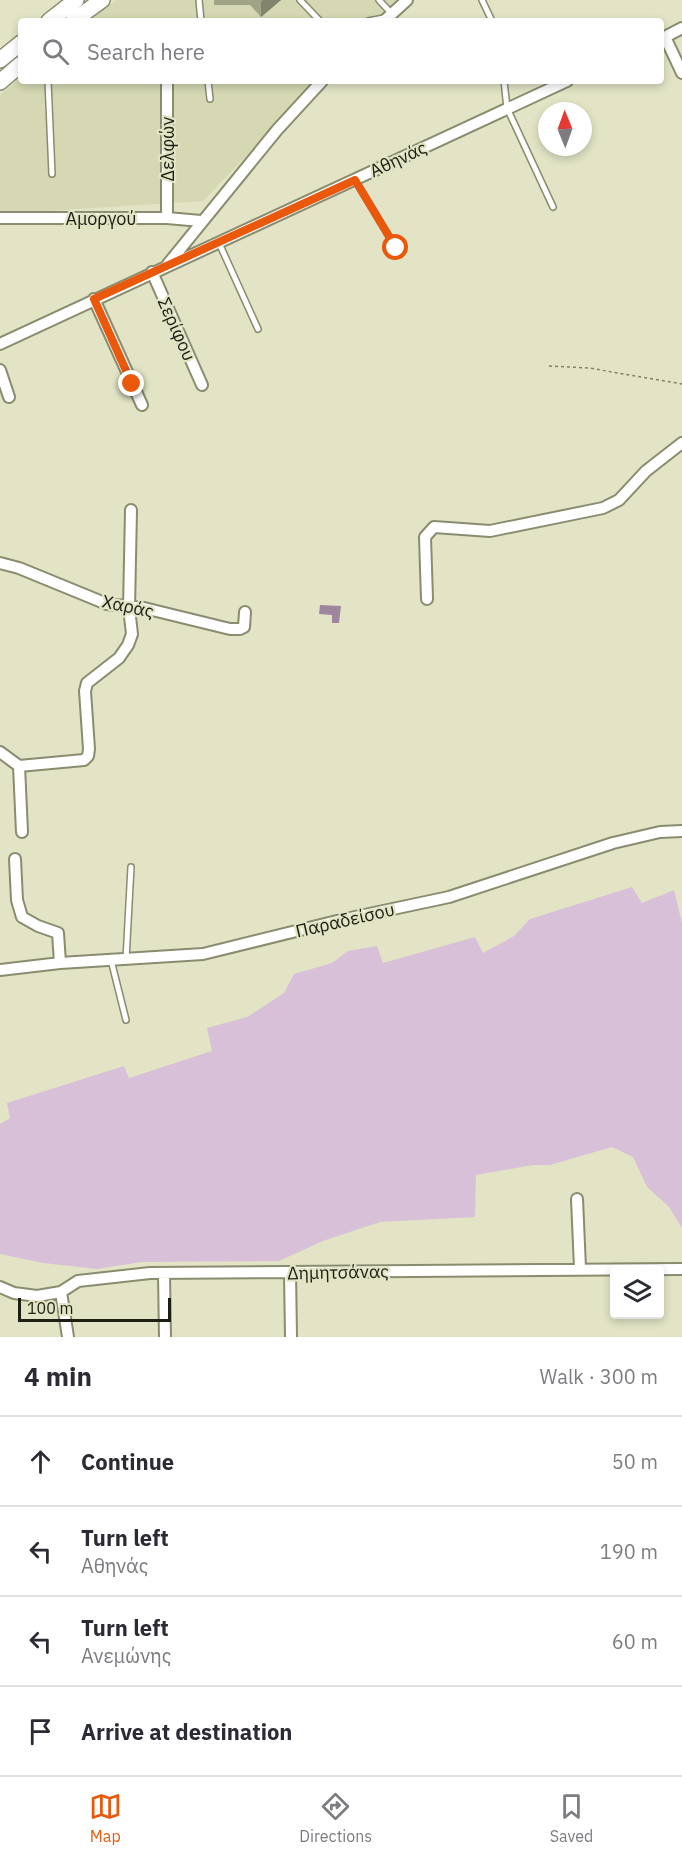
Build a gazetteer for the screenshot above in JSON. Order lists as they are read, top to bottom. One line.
{"streets":{"street":["Δελφών","Αθηνάς","Αμοργού","Σερίφου","Χαράς","Παραδείσου","Δημητσάνας"]},"crossings":[["Δελφών","Αμοργού"],["Αθηνάς","Σερίφου"]],"scale_bar":"100 m","north":"top","page":{"search":"Search here","scale":"100 m","heading":["4 min","Walk · 300 m"],"list":[["Continue","50 m"],["Turn left","Αθηνάς","190 m"],["Turn left","Ανεμώνης","60 m"],"Arrive at destination"],"nav":["Map","Directions","Saved"]}}
